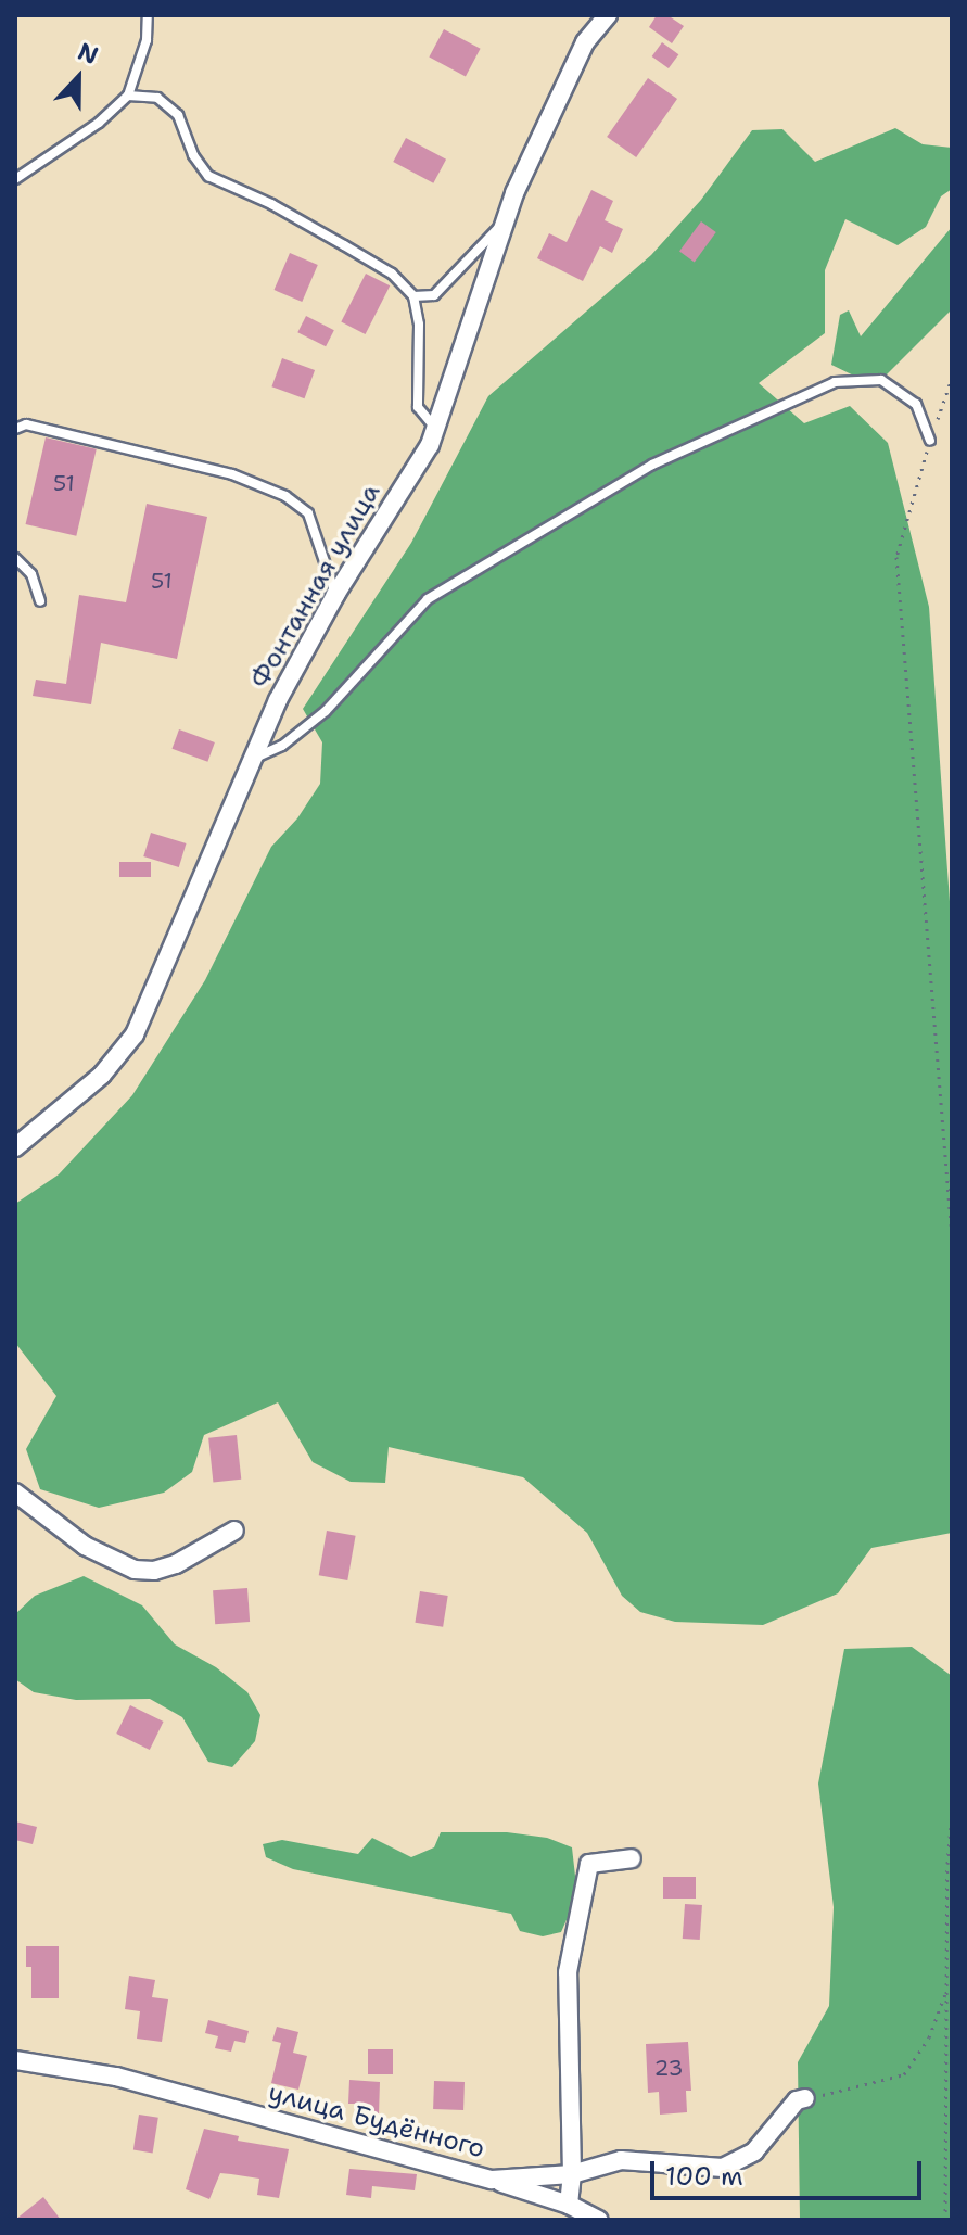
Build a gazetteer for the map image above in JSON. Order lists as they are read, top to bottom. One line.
{"streets":{"street":["Фонтанная улица","улица Будённого"]},"house_numbers":["51","51","23"],"scale_bar":"100 m","north":"top"}
